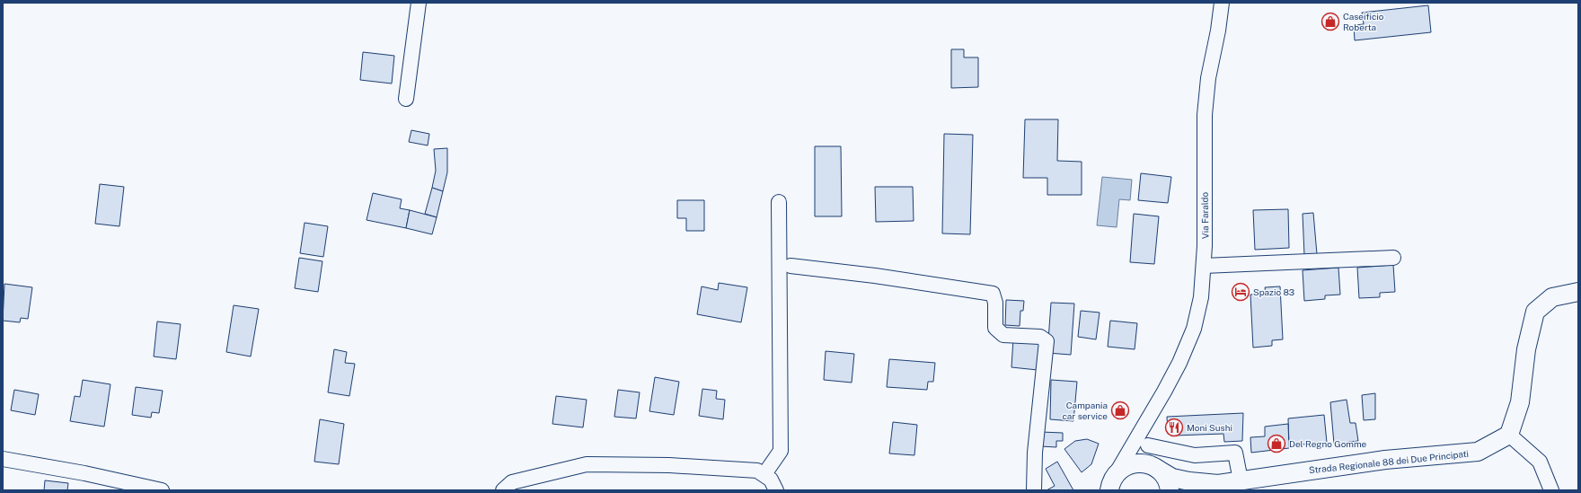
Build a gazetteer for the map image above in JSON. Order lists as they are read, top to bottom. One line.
{"streets":{"main road":["Strada Regionale 88 dei Due Principati"],"street":["Via Faraldo"]},"crossings":[["Via Faraldo","Strada Regionale 88 dei Due Principati"]],"places":{"shop":["Caseificio Roberta","Campania car service","Del Regno Gomme"],"hotel":["Spazio 83"],"restaurant":["Moni Sushi"]}}
